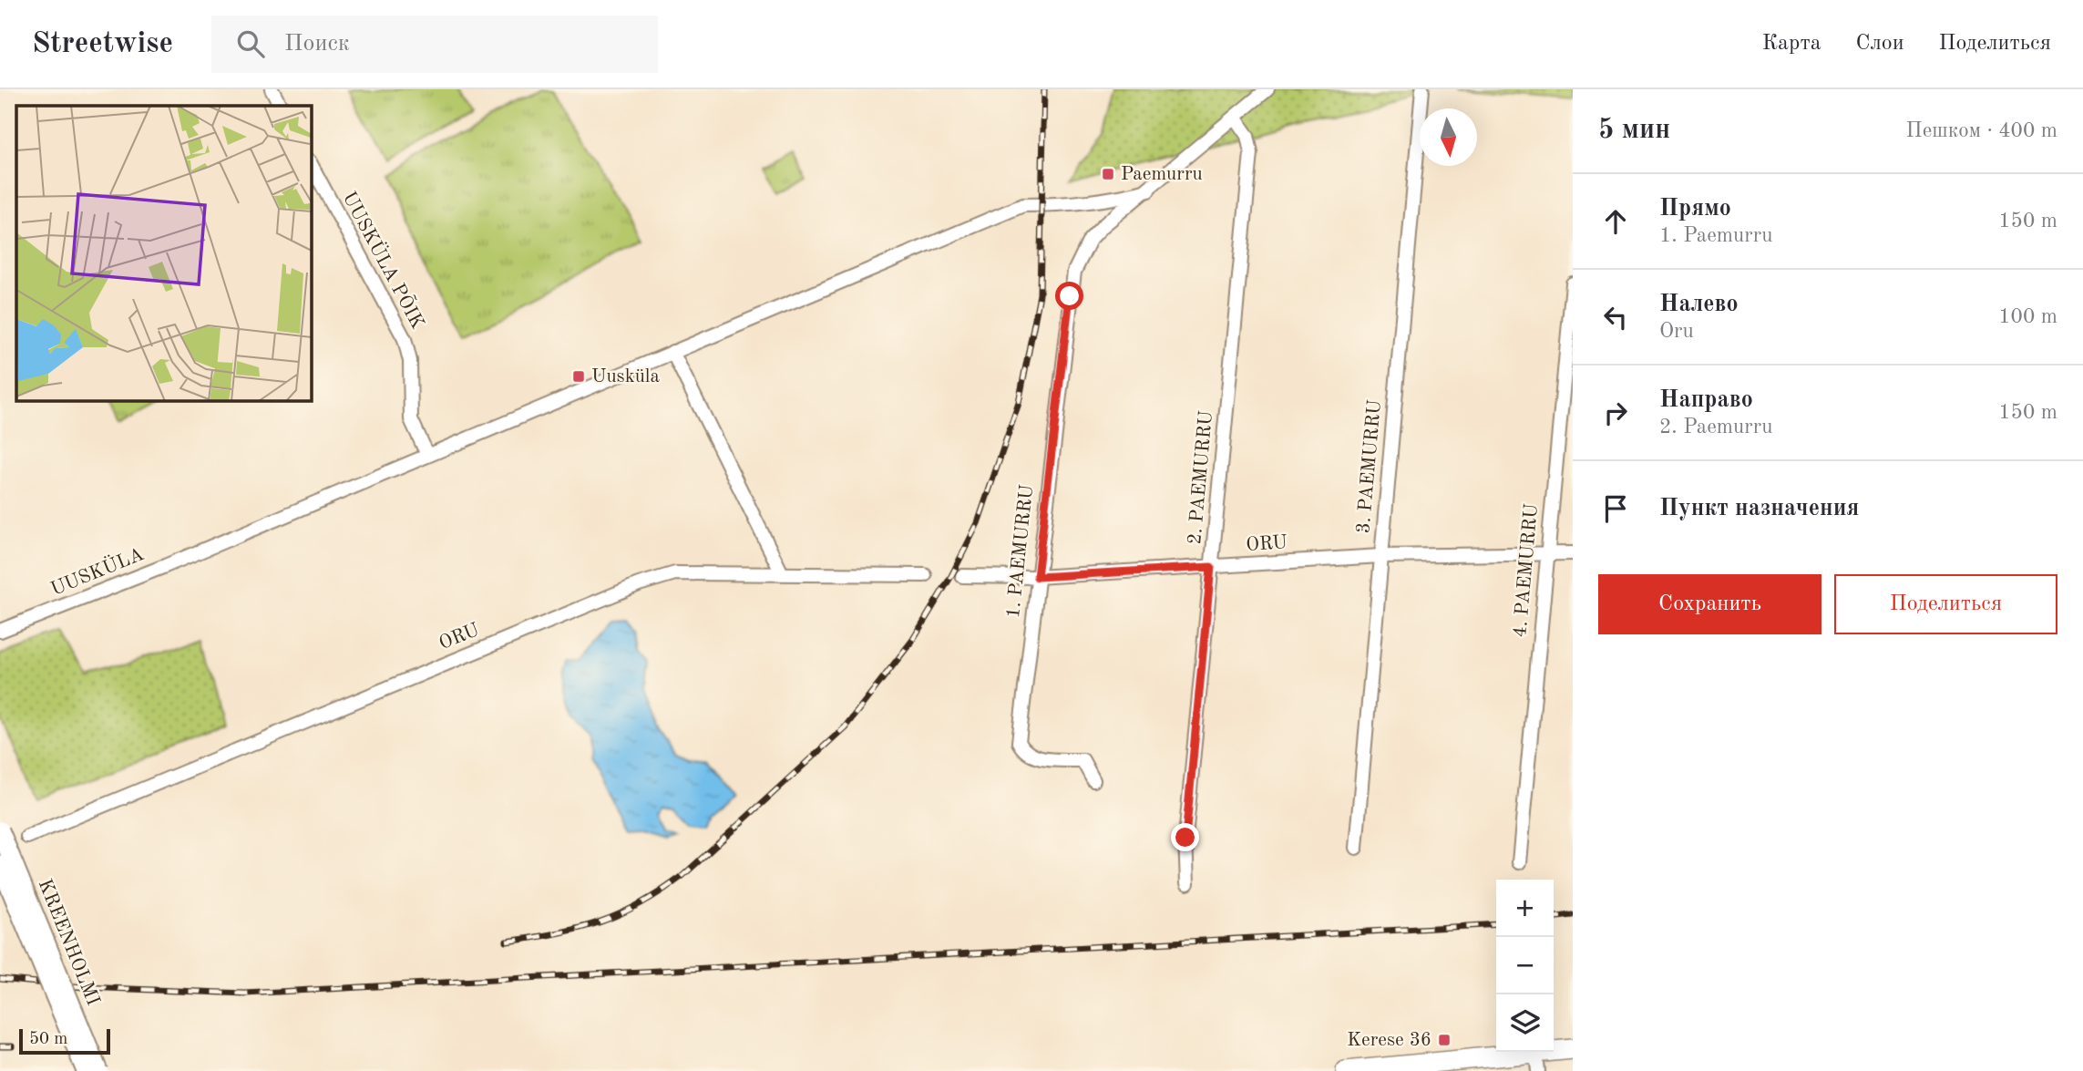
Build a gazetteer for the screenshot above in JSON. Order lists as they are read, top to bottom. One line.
{"streets":{"main road":["KREENHOLMI"],"street":["UUSKÜLA PÕIK","3. PAEMURRU","2. PAEMURRU","ORU","1. PAEMURRU","4. PAEMURRU","UUSKÜLA"]},"crossings":[["UUSKÜLA PÕIK","UUSKÜLA"],["3. PAEMURRU","ORU"],["2. PAEMURRU","ORU"],["ORU","1. PAEMURRU"],["ORU","4. PAEMURRU"],["1. PAEMURRU","UUSKÜLA"]],"places":{"transit":["Paemurru","Uusküla","Kerese 36"]},"scale_bar":"50 m","north":"bottom","page":{"header":"Streetwise","search":"Поиск","nav":["Карта","Слои","Поделиться"],"heading":["5 мин","Пешком · 400 m"],"list":[["Прямо","1. Paemurru","150 m"],["Налево","Oru","100 m"],["Направо","2. Paemurru","150 m"],"Пункт назначения"],"buttons":["Сохранить","Поделиться"],"map_buttons":["+","−"],"scale":"50 m"}}
